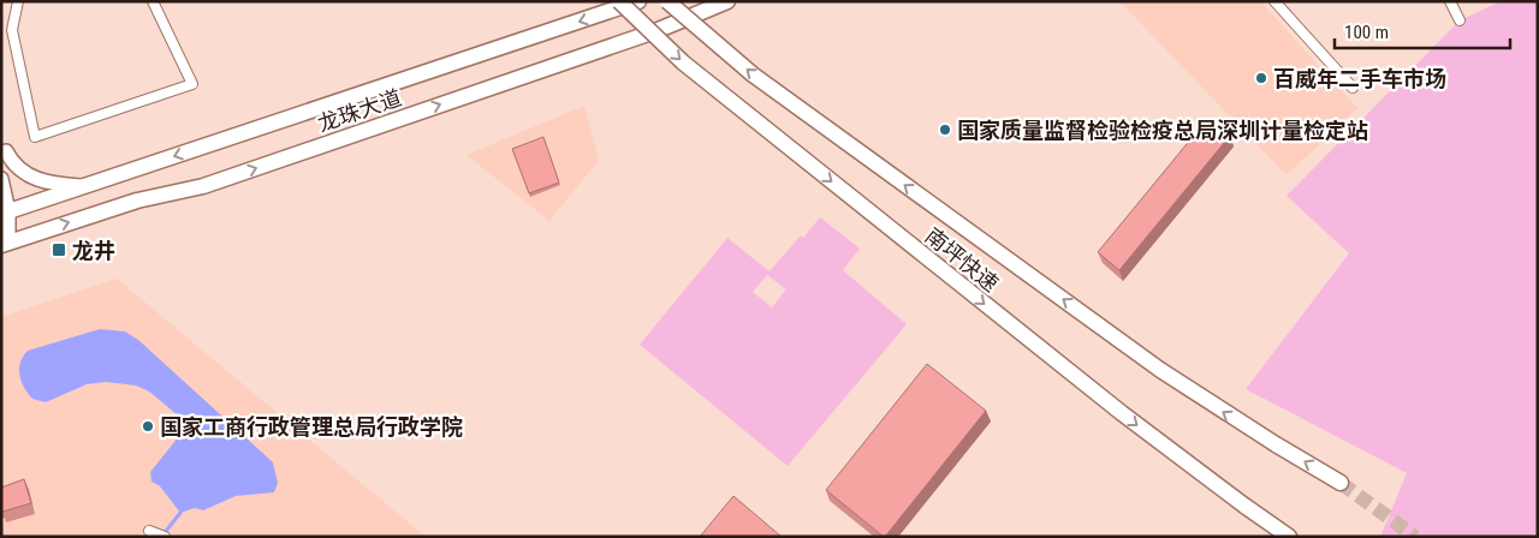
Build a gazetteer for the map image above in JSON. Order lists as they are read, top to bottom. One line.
{"streets":{"main road":["龙珠大道","南坪快速"]},"places":{"other":["百威年二手车市场","国家质量监督检验检疫总局深圳计量检定站","国家工商行政管理总局行政学院"],"transit":["龙井"]},"scale_bar":"100 m"}
